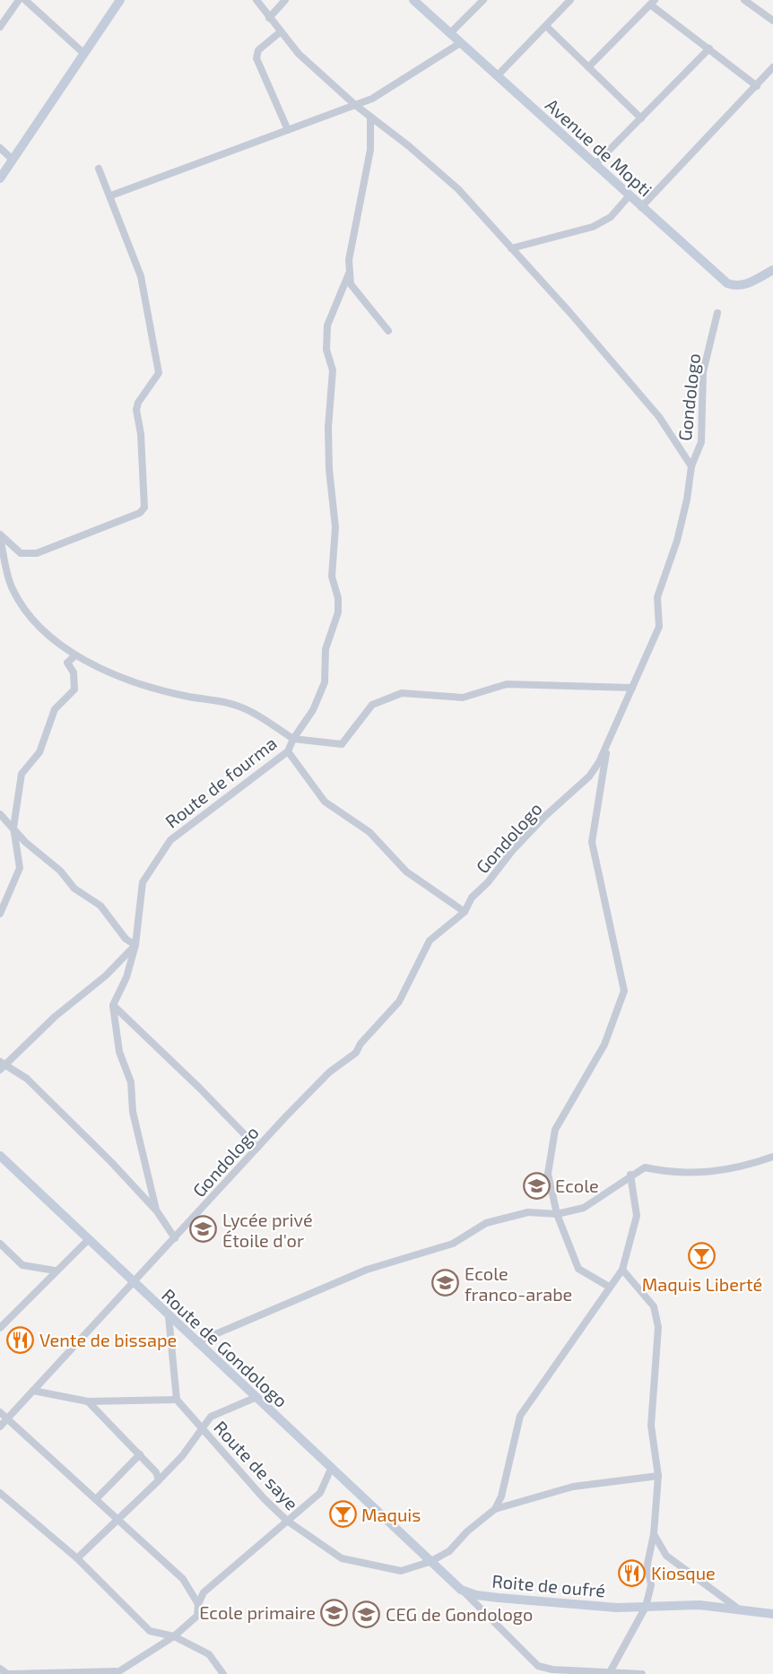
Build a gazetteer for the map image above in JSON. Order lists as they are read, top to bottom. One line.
{"streets":{"street":["Avenue de Mopti","Gondologo","Route de fourma","Route de Gondologo","Route de saye","Roite de oufré"]},"crossings":[["Gondologo","Route de fourma"],["Gondologo","Route de Gondologo"],["Route de Gondologo","Route de saye"],["Route de Gondologo","Roite de oufré"],["Route de saye","Roite de oufré"]],"places":{"school or university":["Ecole","Lycée privé Étoile d'or","Ecole franco-arabe","Ecole primaire","CEG de Gondologo"],"bar":["Maquis Liberté","Maquis"],"restaurant":["Vente de bissape","Kiosque"]}}
